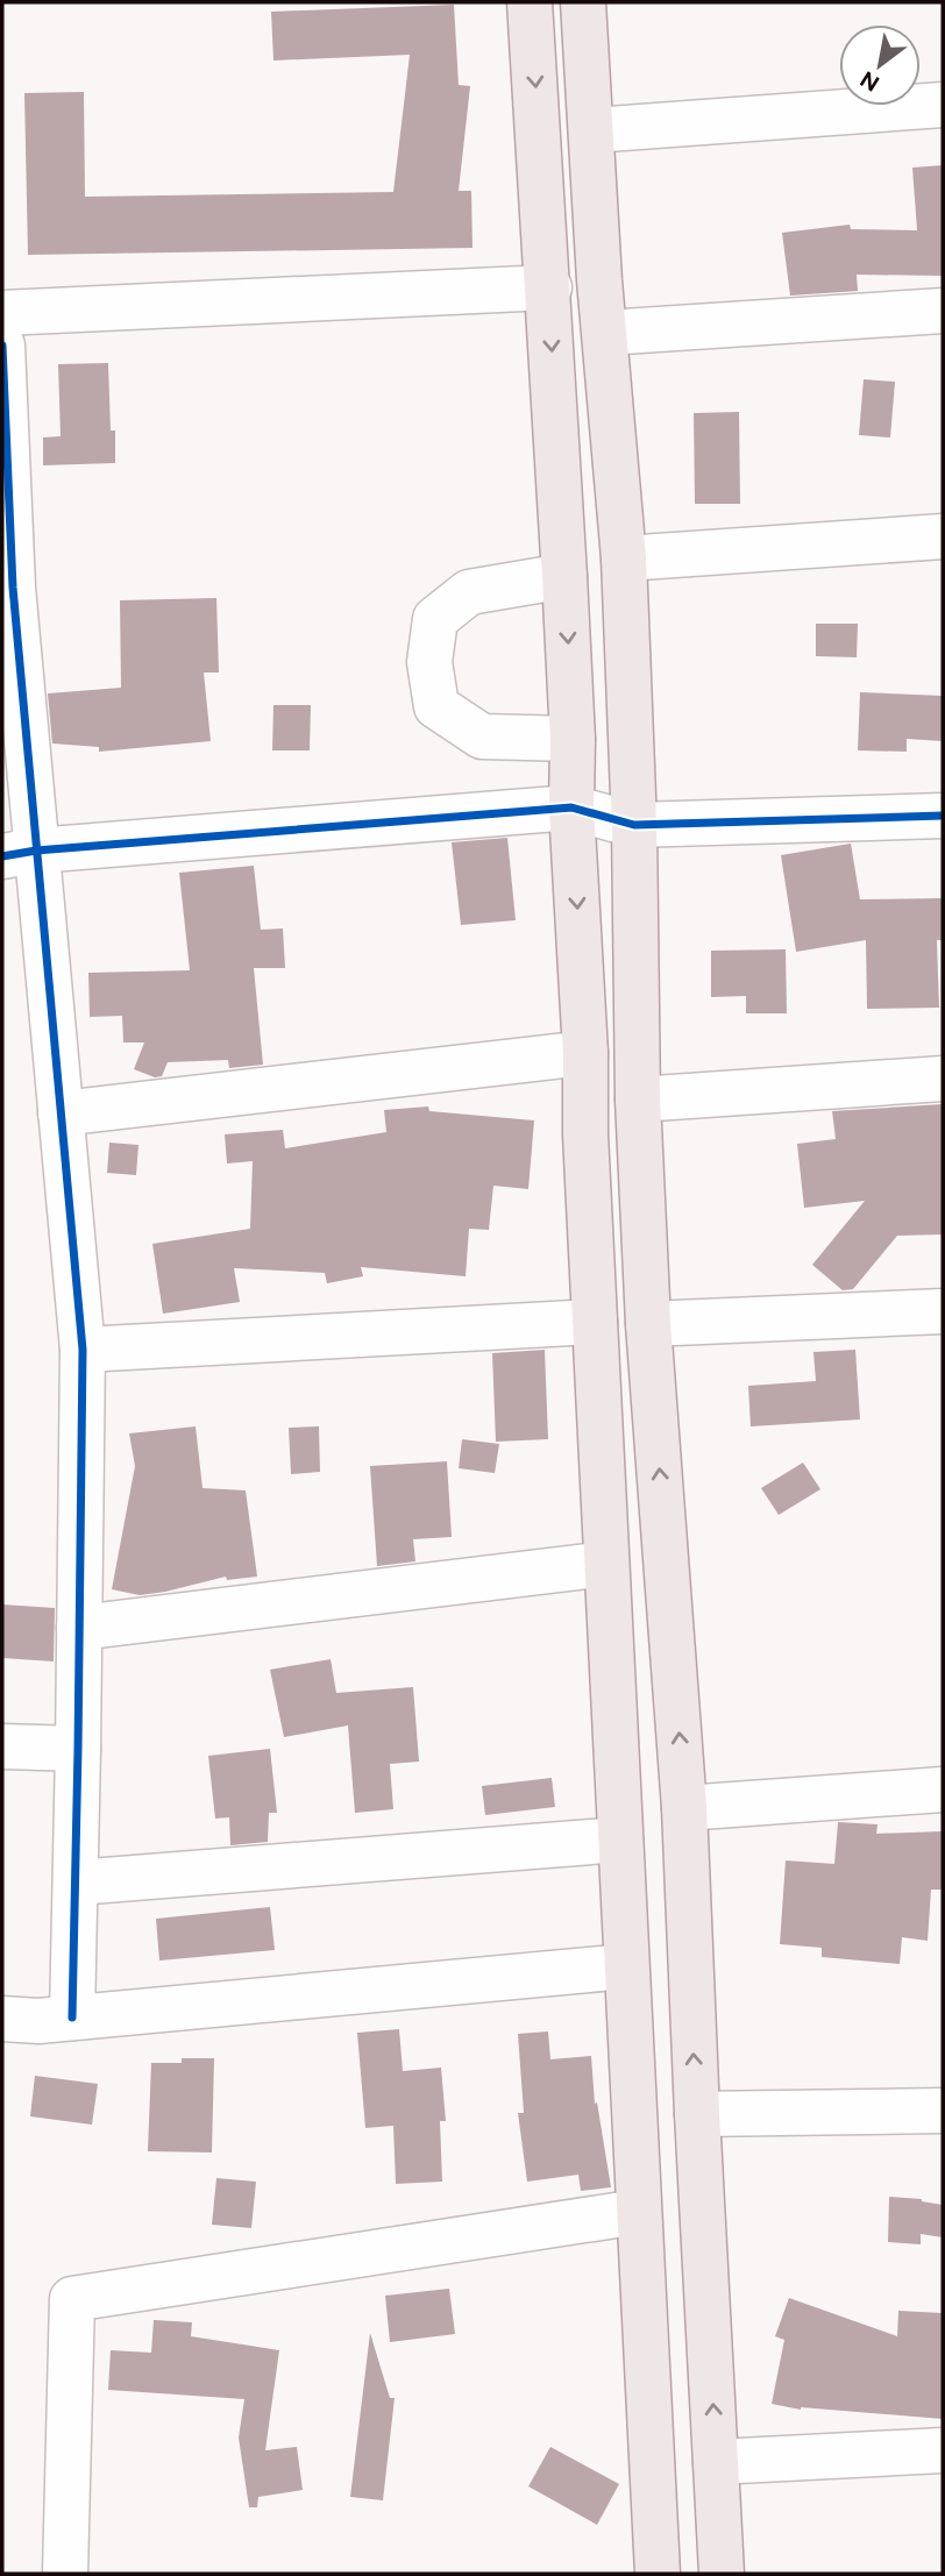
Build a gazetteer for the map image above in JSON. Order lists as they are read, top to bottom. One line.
{"north":"bottom left"}
